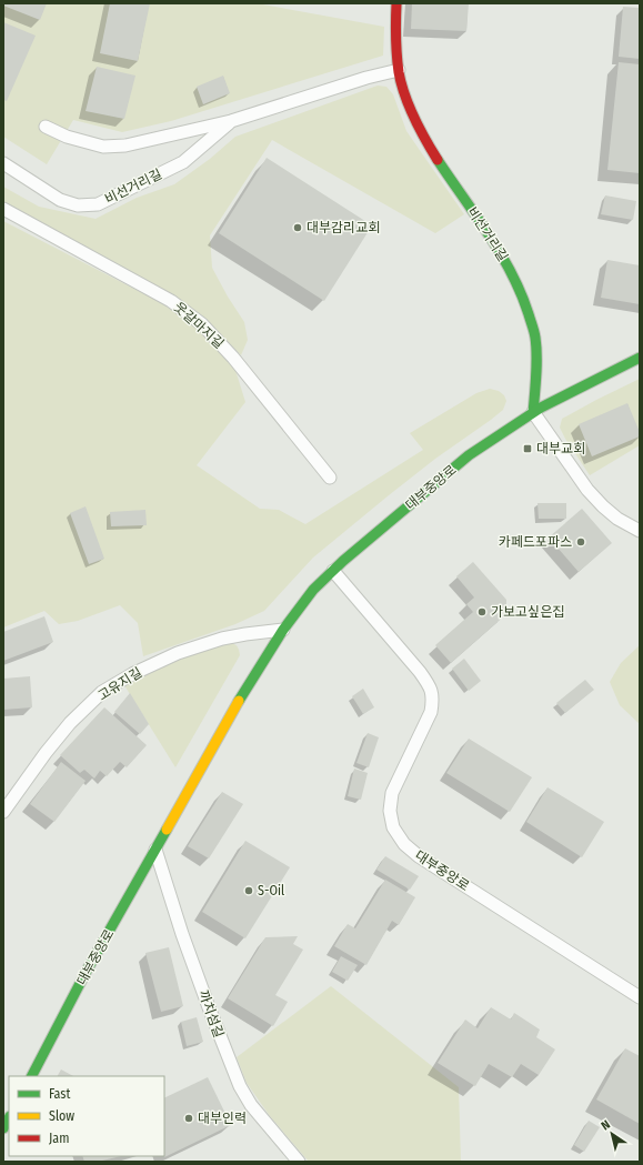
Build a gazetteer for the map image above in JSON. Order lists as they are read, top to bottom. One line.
{"streets":{"street":["비선거리길","대부중앙로"],"lane":["웃갈마지길","고유지길","까치섬길"]},"crossings":[["비선거리길","대부중앙로"],["대부중앙로","고유지길"],["대부중앙로","까치섬길"]],"places":{"other":["대부감리교회","카페드포파스","가보고싶은집","S-Oil","대부인력"],"transit":["대부교회"]},"legend":["Fast","Slow","Jam"],"north":"top left"}
